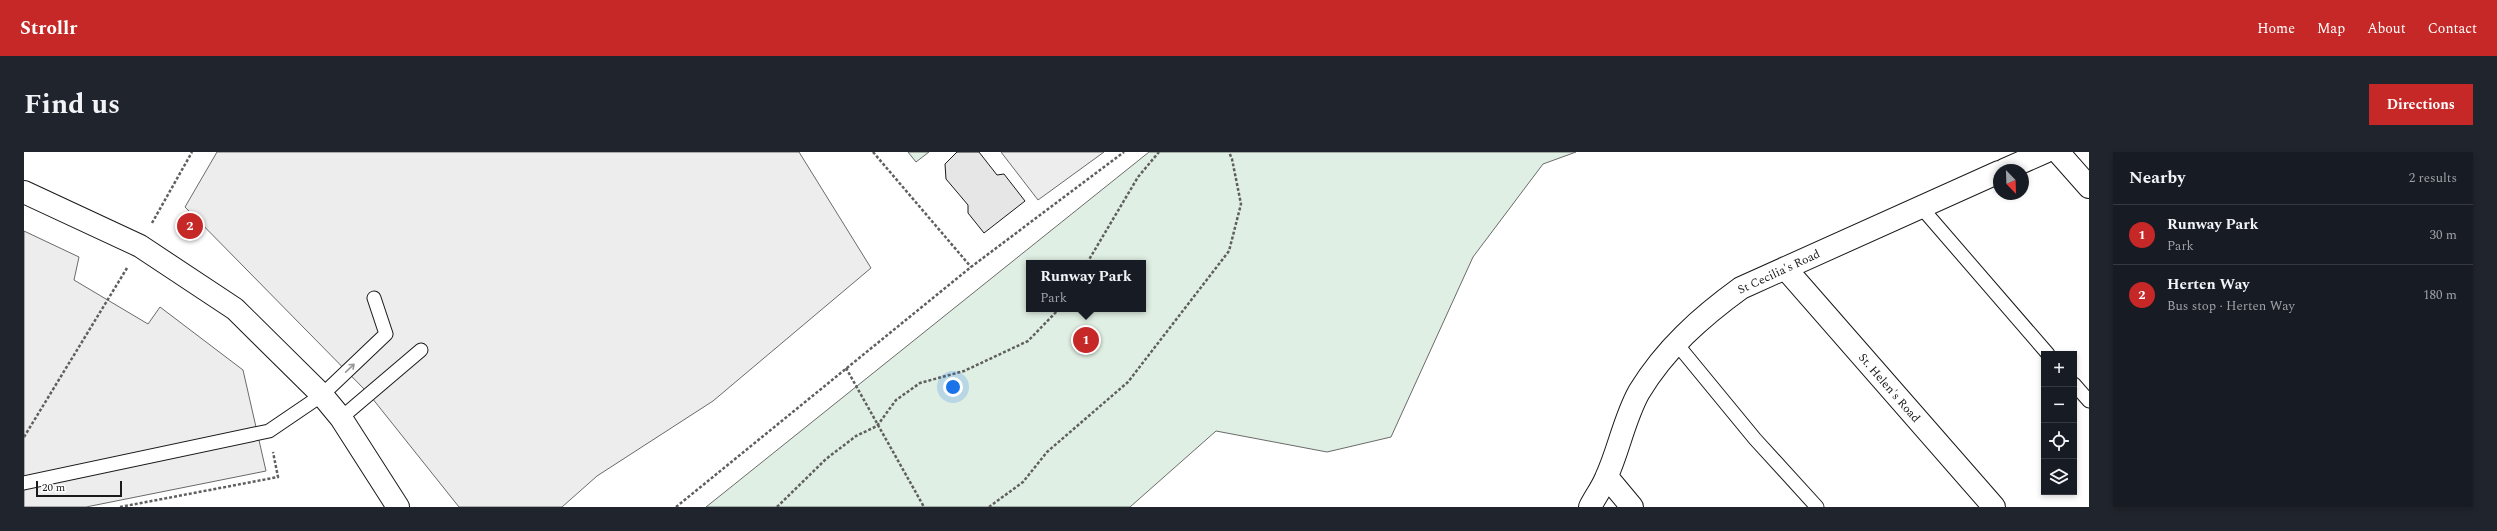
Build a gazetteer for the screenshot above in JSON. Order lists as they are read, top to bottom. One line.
{"streets":{"street":["St Cecilia's Road","St. Helen's Road"]},"crossings":[["St Cecilia's Road","St. Helen's Road"]],"scale_bar":"20 m","north":"bottom right","page":{"header":"Strollr","nav":["Home","Map","About","Contact"],"title":"Find us","buttons":"Directions","heading":["Nearby","2 results"],"list":[{"mark":"1","name":"Runway Park","note":"Park","value":"30 m"},{"mark":"2","name":"Herten Way","note":"Bus stop · Herten Way","value":"180 m"}],"pins":["2","1"],"popup":["Runway Park","Park"],"map_buttons":["+","−"],"scale":"20 m"}}
